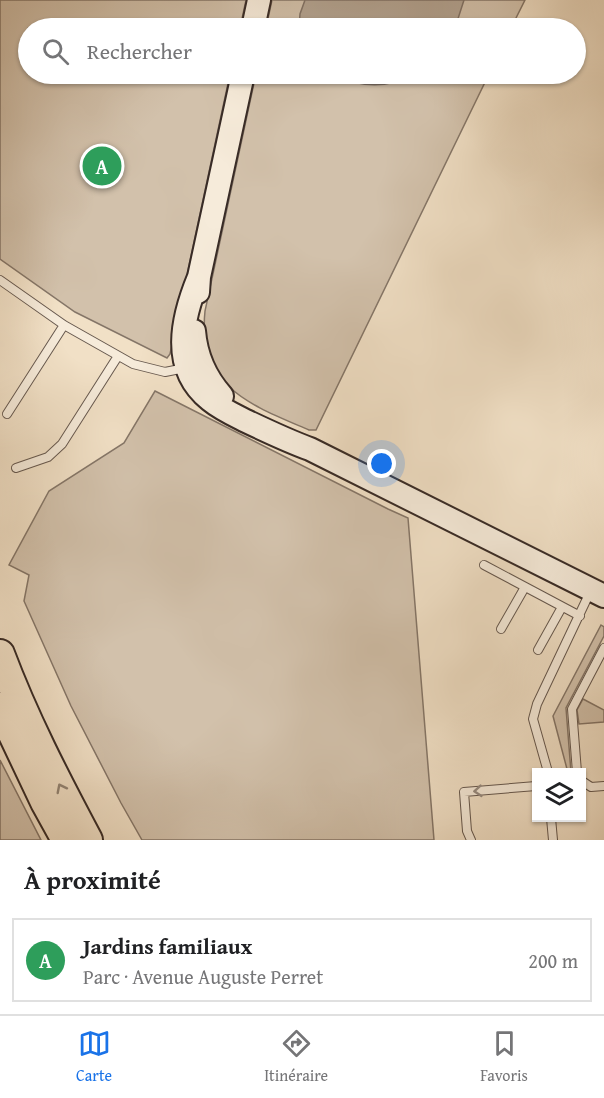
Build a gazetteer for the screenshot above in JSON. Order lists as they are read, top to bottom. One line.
{"page":{"search":"Rechercher","pins":"A","heading":"À proximité","list":[{"mark":"A","name":"Jardins familiaux","note":"Parc · Avenue Auguste Perret","value":"200 m"}],"nav":["Carte","Itinéraire","Favoris"]}}
